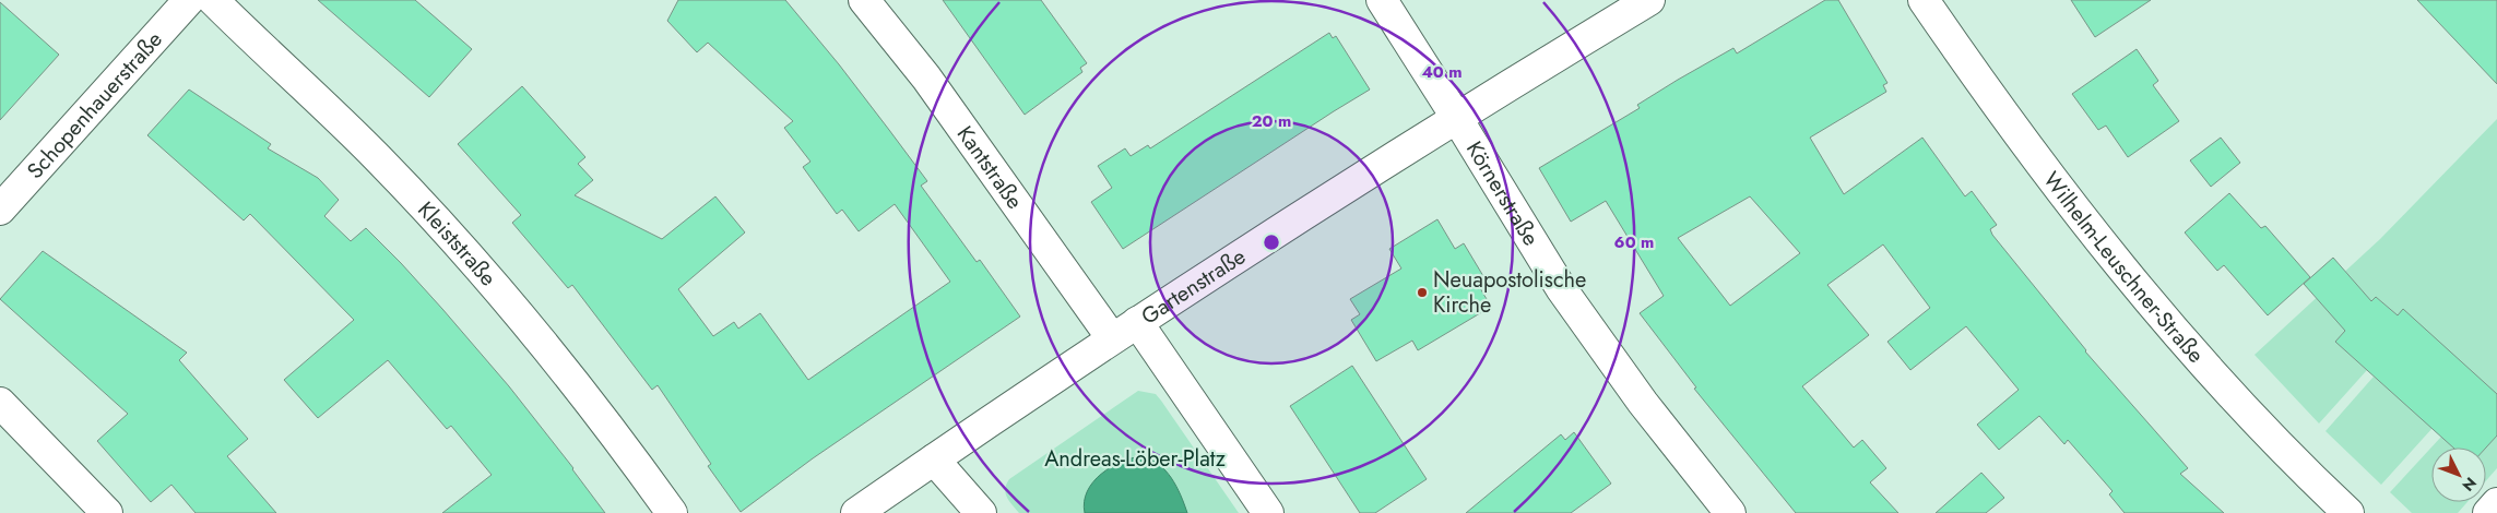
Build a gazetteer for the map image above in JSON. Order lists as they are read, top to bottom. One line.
{"streets":{"street":["Schopenhauerstraße","Kantstraße","Körnerstraße","Kleiststraße","Wilhelm-Leuschner-Straße","Gartenstraße"]},"crossings":[["Kantstraße","Gartenstraße"],["Körnerstraße","Gartenstraße"]],"parks":["Andreas-Löber-Platz"],"places":["Neuapostolische Kirche"],"north":"bottom right","rings":["40 m","20 m","60 m"]}
